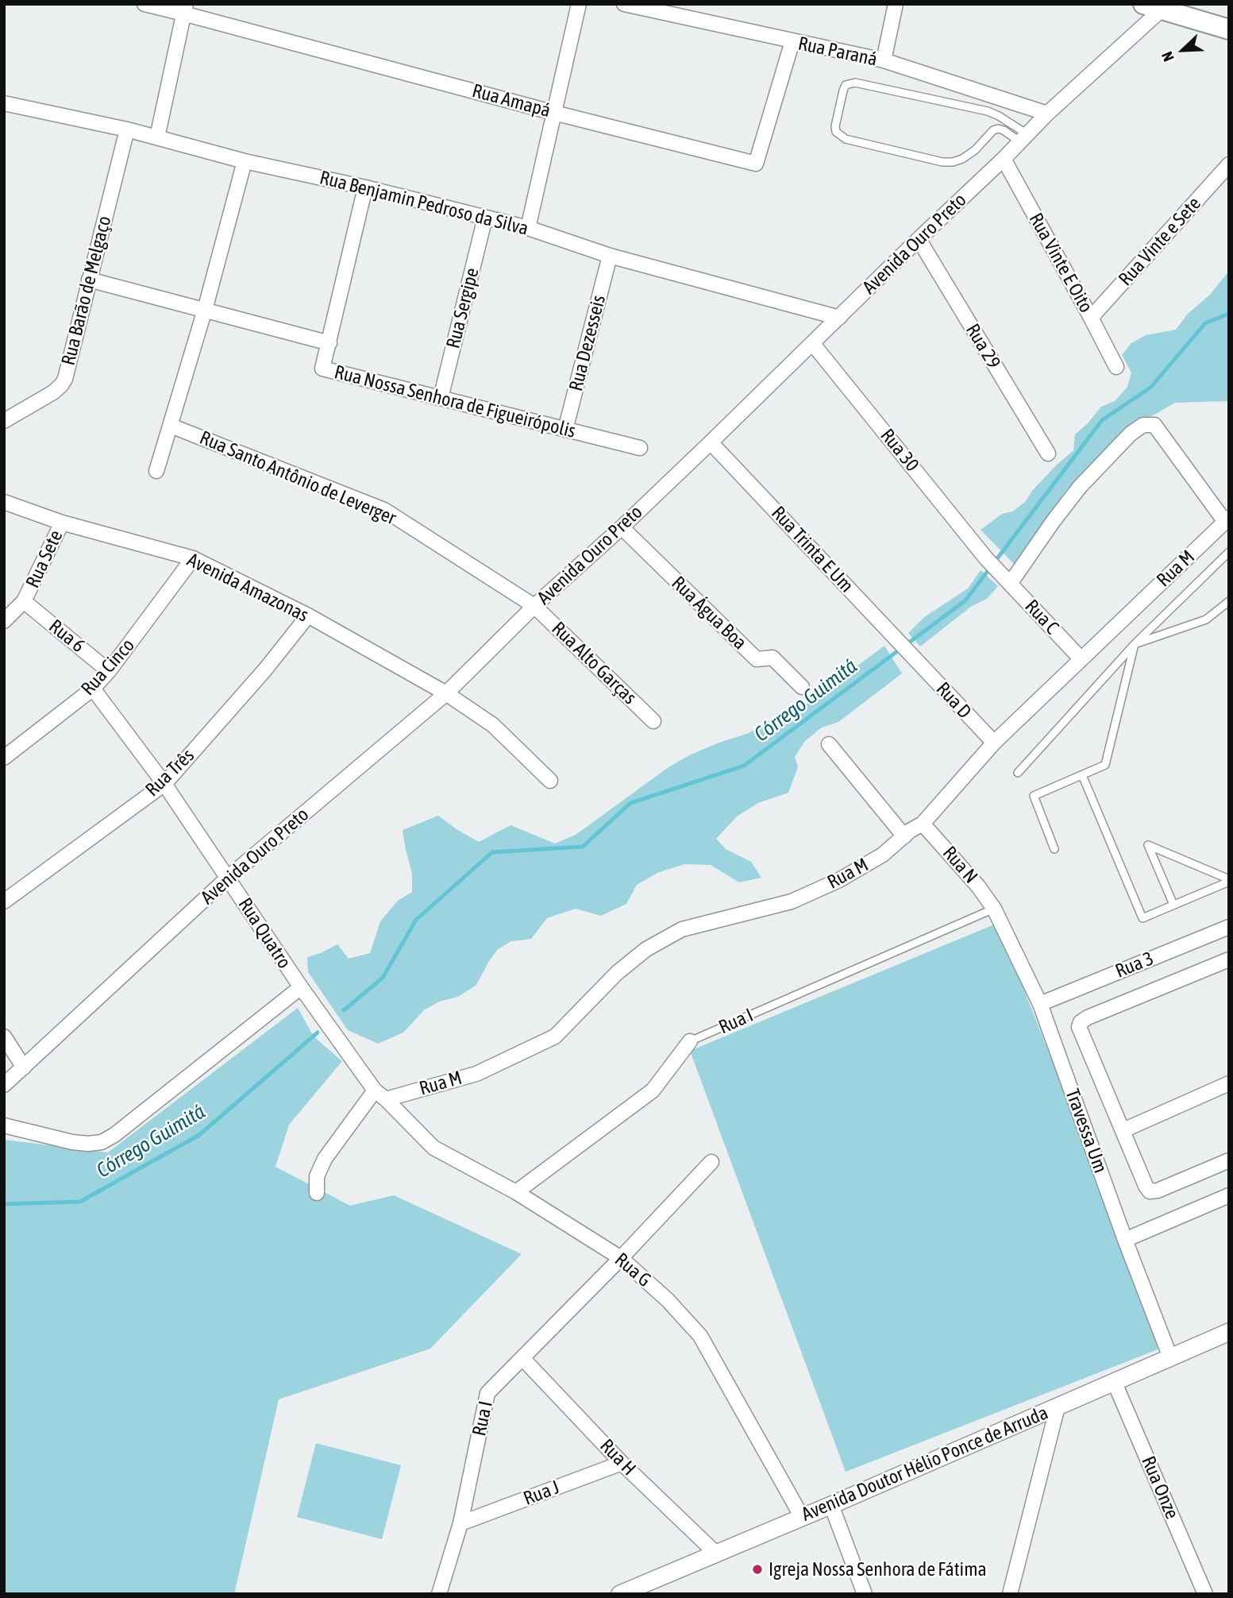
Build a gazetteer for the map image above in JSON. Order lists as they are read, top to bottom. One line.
{"streets":{"street":["Rua Paraná","Rua Amapá","Rua Benjamin Pedroso da Silva","Rua Vinte e Sete","Avenida Ouro Preto","Rua Vinte E Oito","Rua Barão de Melgaço","Rua Sergipe","Rua Dezesseis","Rua 29","Rua Nossa Senhora de Figueirópolis","Rua 30","Rua Santo Antônio de Leverger","Rua Trinta E Um","Rua Sete","Rua M","Avenida Amazonas","Rua Água Boa","Rua C","Rua 6","Rua Alto Garças","Rua Cinco","Rua D","Rua Três","Rua N","Rua Quatro","Rua 3","Rua I","Travessa Um","Rua G","Rua H","Avenida Doutor Hélio Ponce de Arruda","Rua Onze","Rua J"]},"crossings":[["Rua Paraná","Rua Amapá"],["Rua Paraná","Avenida Ouro Preto"],["Rua Benjamin Pedroso da Silva","Avenida Ouro Preto"],["Rua Benjamin Pedroso da Silva","Rua Barão de Melgaço"],["Rua Benjamin Pedroso da Silva","Rua Sergipe"],["Rua Benjamin Pedroso da Silva","Rua Dezesseis"],["Rua Benjamin Pedroso da Silva","Rua Nossa Senhora de Figueirópolis"],["Rua Vinte e Sete","Rua Vinte E Oito"],["Avenida Ouro Preto","Rua Vinte E Oito"],["Avenida Ouro Preto","Rua 29"],["Avenida Ouro Preto","Rua 30"],["Avenida Ouro Preto","Rua Santo Antônio de Leverger"],["Avenida Ouro Preto","Rua Trinta E Um"],["Avenida Ouro Preto","Avenida Amazonas"],["Avenida Ouro Preto","Rua Água Boa"],["Avenida Ouro Preto","Rua Alto Garças"],["Avenida Ouro Preto","Rua Quatro"],["Rua Sergipe","Rua Nossa Senhora de Figueirópolis"],["Rua Dezesseis","Rua Nossa Senhora de Figueirópolis"],["Rua 30","Rua C"],["Rua Santo Antônio de Leverger","Rua Alto Garças"],["Rua Trinta E Um","Rua D"],["Rua Sete","Avenida Amazonas"],["Rua Sete","Rua 6"],["Rua M","Rua C"],["Rua M","Rua D"],["Rua M","Rua N"],["Rua M","Rua Quatro"],["Rua M","Rua G"],["Avenida Amazonas","Rua Cinco"],["Avenida Amazonas","Rua Três"],["Rua 6","Rua Cinco"],["Rua Cinco","Rua Quatro"],["Rua Três","Rua Quatro"],["Rua N","Rua I"],["Rua N","Travessa Um"],["Rua Quatro","Rua G"],["Rua 3","Travessa Um"],["Rua I","Travessa Um"],["Rua I","Rua G"],["Rua I","Rua H"],["Rua I","Rua J"],["Travessa Um","Avenida Doutor Hélio Ponce de Arruda"],["Rua G","Avenida Doutor Hélio Ponce de Arruda"],["Rua H","Avenida Doutor Hélio Ponce de Arruda"],["Rua H","Rua J"],["Avenida Doutor Hélio Ponce de Arruda","Rua Onze"]],"water":["Córrego Guimitá"],"places":["Igreja Nossa Senhora de Fátima"],"north":"bottom left"}
